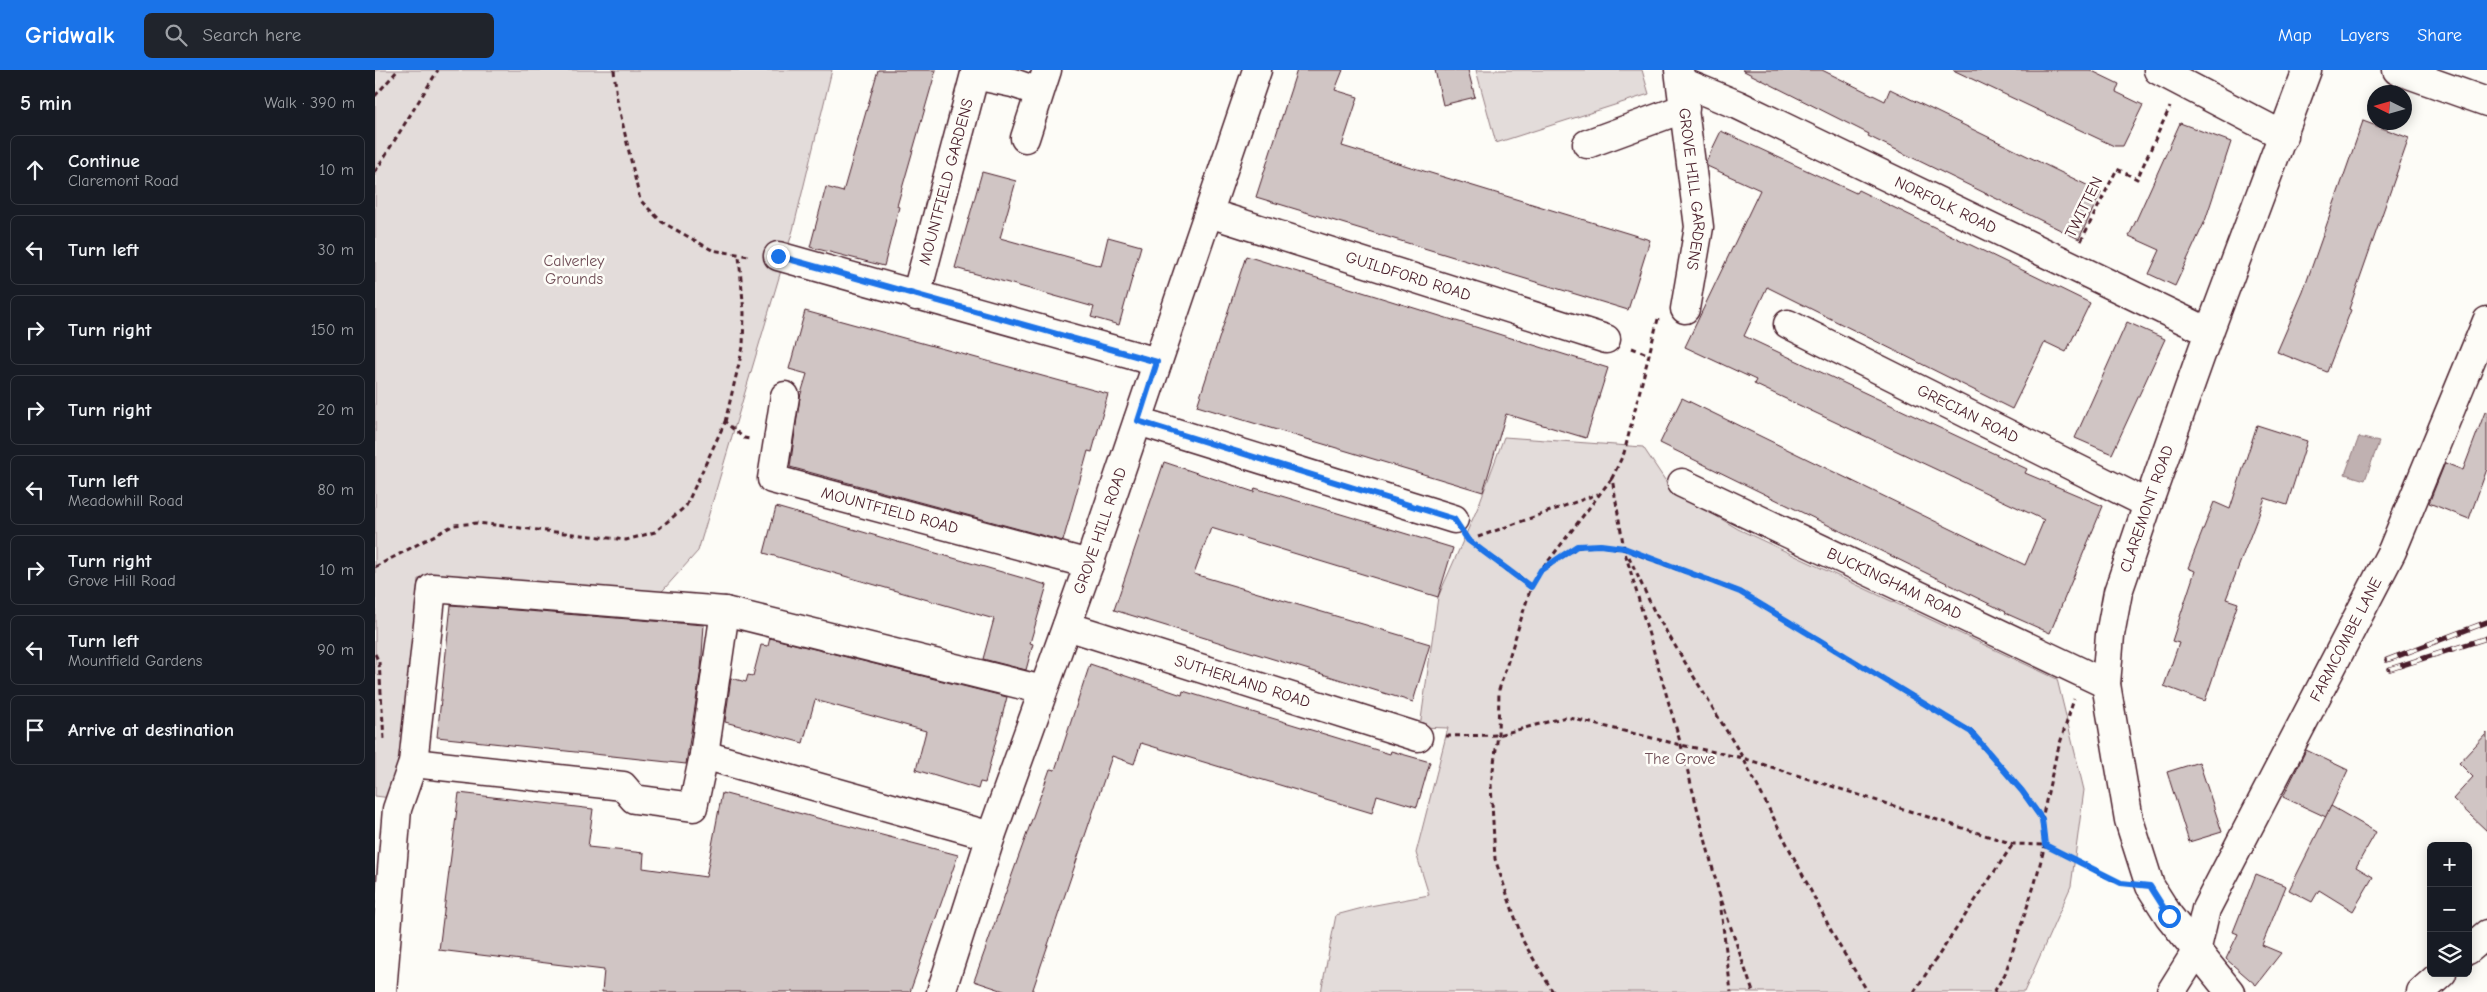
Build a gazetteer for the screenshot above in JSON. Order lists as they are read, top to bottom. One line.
{"streets":{"street":["MOUNTFIELD GARDENS","GROVE HILL GARDENS","NORFOLK ROAD","GUILDFORD ROAD","GRECIAN ROAD","CLAREMONT ROAD","MOUNTFIELD ROAD","GROVE HILL ROAD","BUCKINGHAM ROAD","FARMCOMBE LANE","SUTHERLAND ROAD"],"path":["TWITTEN"]},"crossings":[["GROVE HILL GARDENS","NORFOLK ROAD"],["NORFOLK ROAD","TWITTEN"],["NORFOLK ROAD","CLAREMONT ROAD"],["GUILDFORD ROAD","GROVE HILL ROAD"],["GRECIAN ROAD","CLAREMONT ROAD"],["CLAREMONT ROAD","BUCKINGHAM ROAD"],["CLAREMONT ROAD","FARMCOMBE LANE"],["MOUNTFIELD ROAD","GROVE HILL ROAD"],["GROVE HILL ROAD","SUTHERLAND ROAD"]],"parks":["Calverley Grounds","The Grove"],"north":"left","page":{"header":"Gridwalk","search":"Search here","nav":["Map","Layers","Share"],"heading":["5 min","Walk · 390 m"],"list":[["Continue","Claremont Road","10 m"],["Turn left","30 m"],["Turn right","150 m"],["Turn right","20 m"],["Turn left","Meadowhill Road","80 m"],["Turn right","Grove Hill Road","10 m"],["Turn left","Mountfield Gardens","90 m"],"Arrive at destination"],"map_buttons":["+","−"]}}
